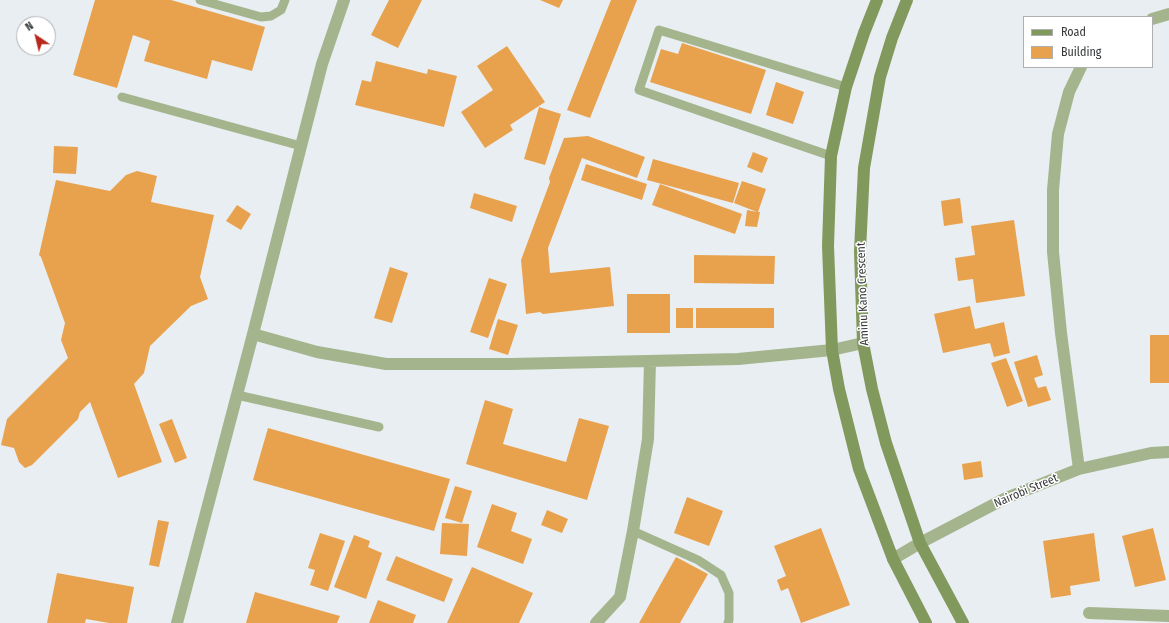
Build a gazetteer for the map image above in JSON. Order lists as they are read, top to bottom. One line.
{"streets":{"street":["Aminu Kano Crescent","Nairobi Street"]},"crossings":[["Aminu Kano Crescent","Nairobi Street"]],"legend":["Road","Building"],"north":"top left"}
